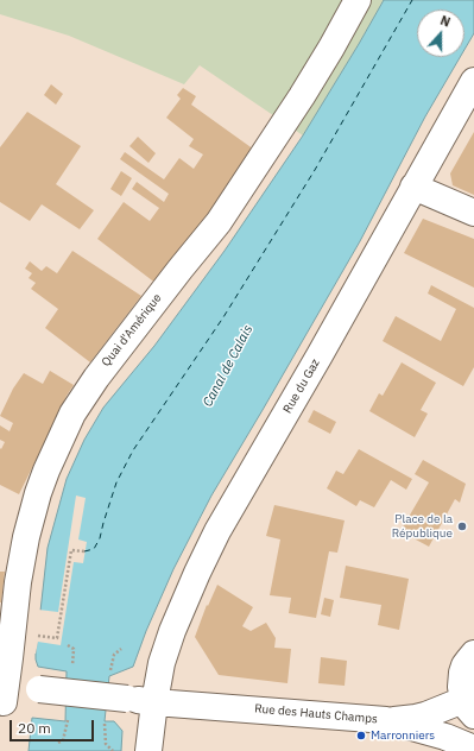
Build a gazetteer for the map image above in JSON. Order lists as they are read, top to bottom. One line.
{"streets":{"street":["Quai d'Amérique","Rue du Gaz","Rue des Hauts Champs"]},"crossings":[["Quai d'Amérique","Rue des Hauts Champs"],["Rue du Gaz","Rue des Hauts Champs"]],"water":["Canal de Calais"],"places":["Place de la République","Marronniers"],"scale_bar":"20 m","north":"top"}
